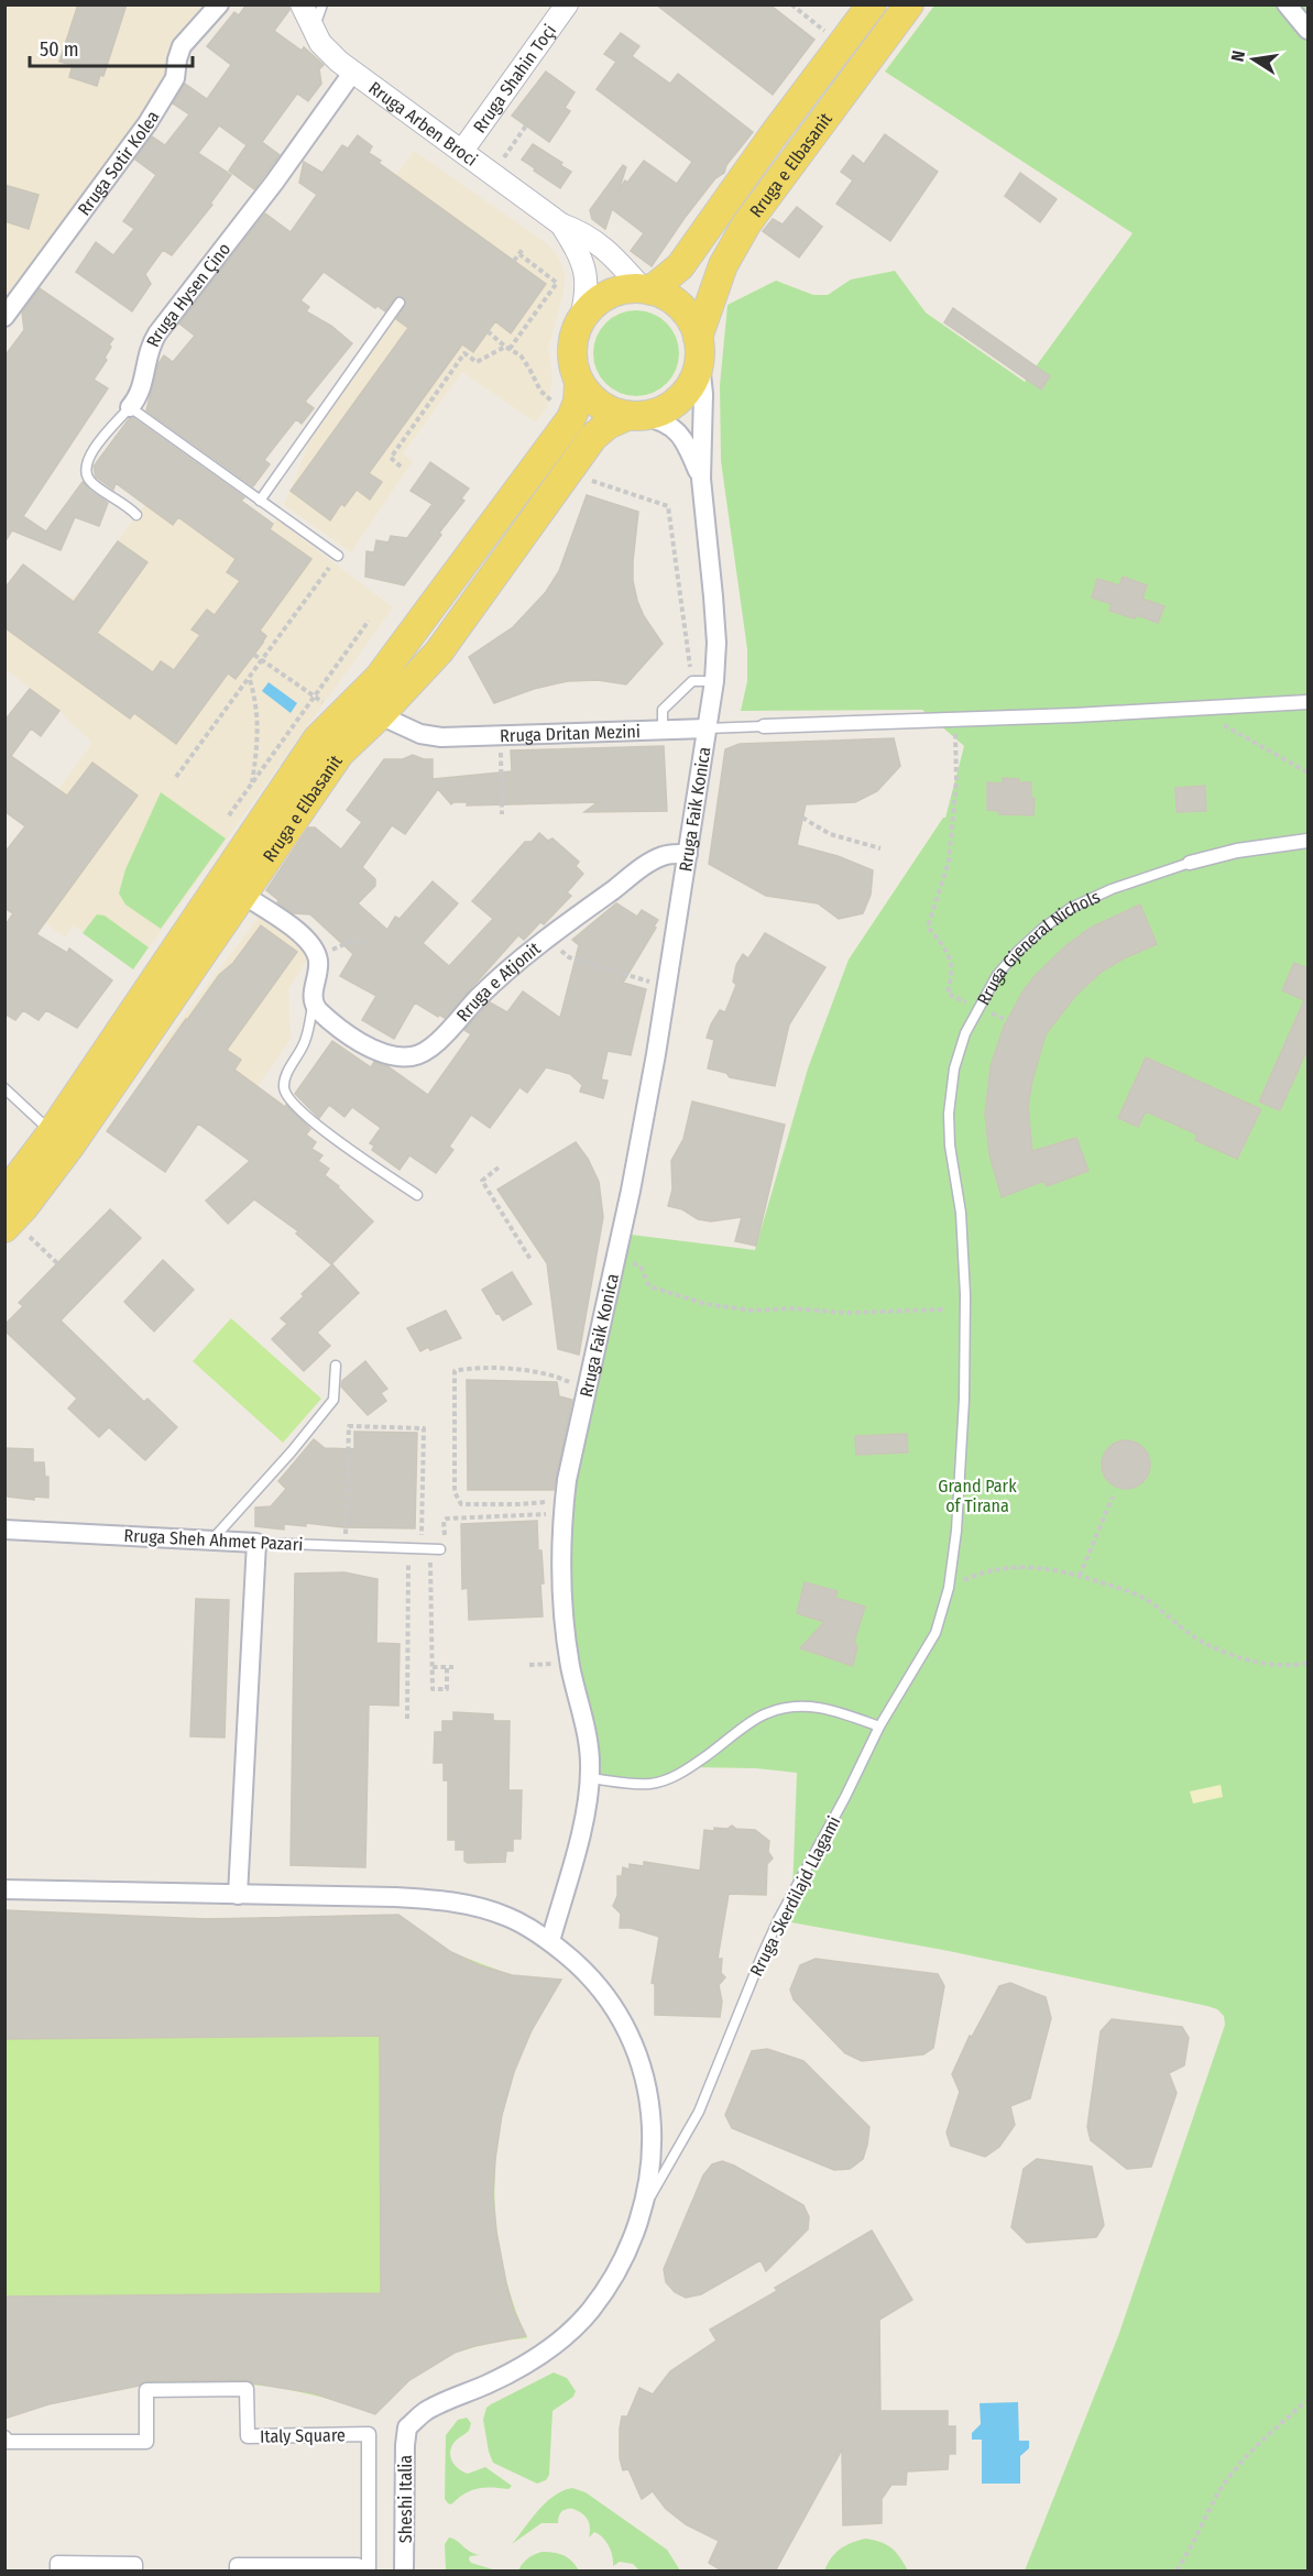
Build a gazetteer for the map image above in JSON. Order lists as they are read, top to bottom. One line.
{"streets":{"main road":["Rruga e Elbasanit"],"street":["Rruga Shahin Toçi","Rruga Arben Broci","Rruga Sotir Kolea","Rruga Hysen Çino","Rruga Dritan Mezini","Rruga Faik Konica","Rruga Gjeneral Nichols","Rruga e Atjonit","Rruga Sheh Ahmet Pazari","Italy Square","Sheshi Italia"],"lane":["Rruga Skerdilajd Llagami"]},"crossings":[["Rruga Shahin Toçi","Rruga Arben Broci"],["Rruga Arben Broci","Rruga e Elbasanit"],["Rruga Arben Broci","Rruga Hysen Çino"],["Rruga e Elbasanit","Rruga Dritan Mezini"],["Rruga Dritan Mezini","Rruga Faik Konica"],["Rruga Faik Konica","Rruga e Atjonit"],["Rruga Gjeneral Nichols","Rruga Skerdilajd Llagami"],["Rruga Skerdilajd Llagami","Sheshi Italia"]],"parks":["Grand Park of Tirana"],"scale_bar":"50 m","north":"left"}
